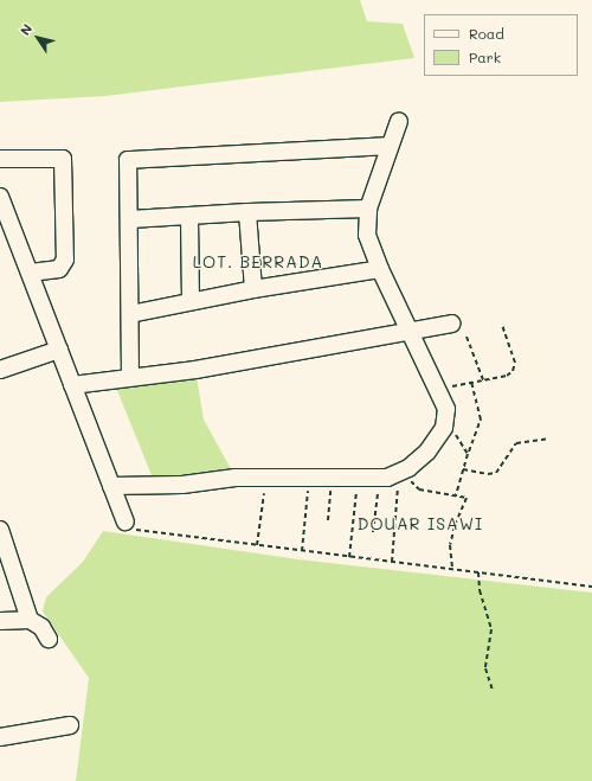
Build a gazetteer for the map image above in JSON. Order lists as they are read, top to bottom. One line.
{"districts":["LOT. BERRADA","DOUAR ISAWI"],"legend":["Road","Park"],"north":"top left"}
